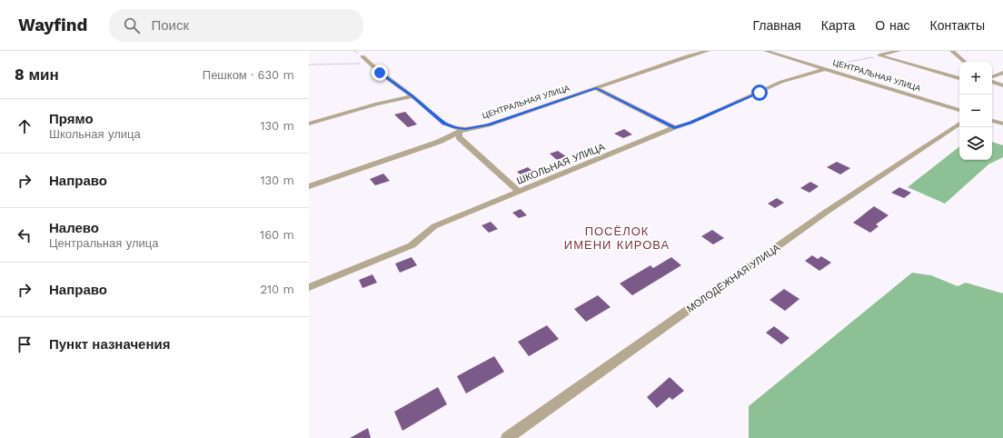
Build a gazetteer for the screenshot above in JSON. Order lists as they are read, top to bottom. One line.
{"streets":{"street":["ЦЕНТРАЛЬНАЯ УЛИЦА","ШКОЛЬНАЯ УЛИЦА","МОЛОДЁЖНАЯ УЛИЦА"]},"crossings":[["ЦЕНТРАЛЬНАЯ УЛИЦА","ШКОЛЬНАЯ УЛИЦА"]],"districts":["ПОСЁЛОК ИМЕНИ КИРОВА"],"page":{"header":"Wayfind","search":"Поиск","nav":["Главная","Карта","О нас","Контакты"],"heading":["8 мин","Пешком · 630 m"],"map_buttons":["+","−"],"list":[["Прямо","Школьная улица","130 m"],["Направо","130 m"],["Налево","Центральная улица","160 m"],["Направо","210 m"],"Пункт назначения"]}}
